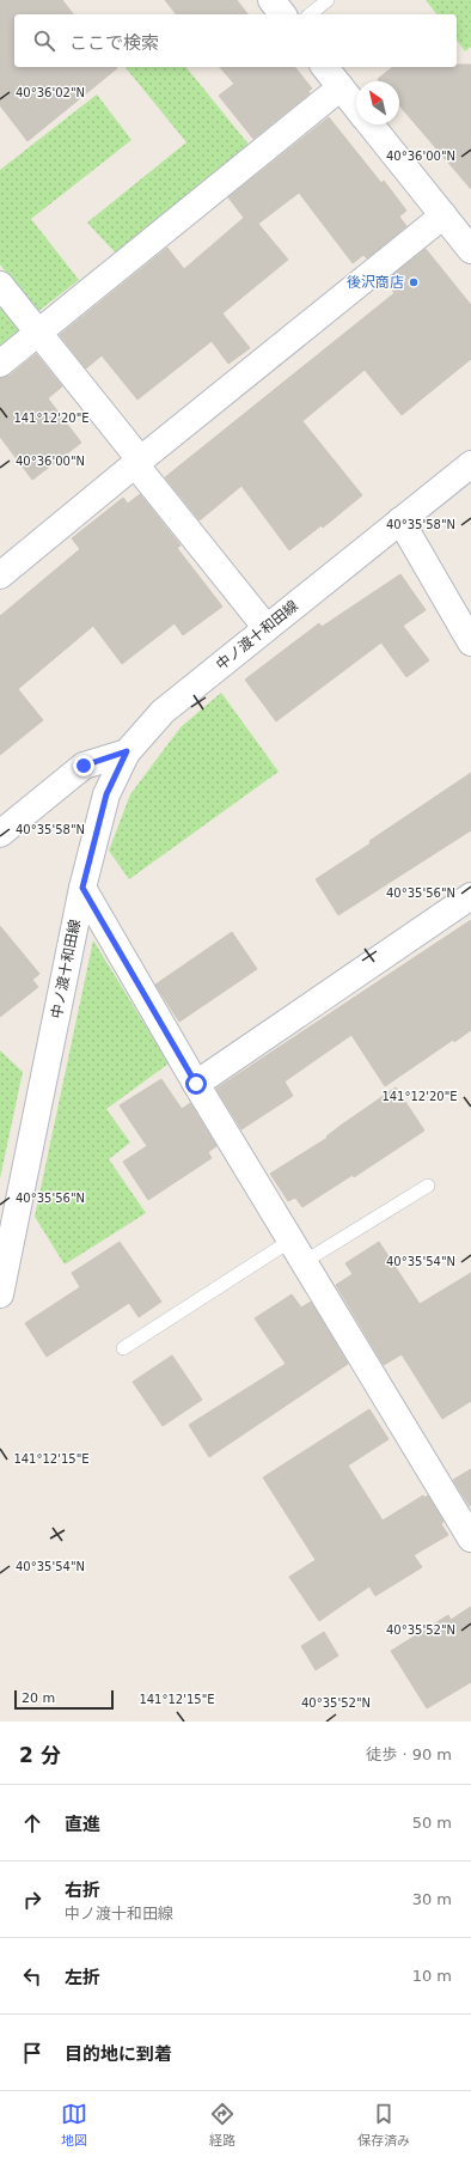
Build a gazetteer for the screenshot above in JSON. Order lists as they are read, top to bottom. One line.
{"streets":{"street":["中ノ渡十和田線"]},"places":["後沢商店"],"scale_bar":"20 m","north":"top left","page":{"search":"ここで検索","scale":"20 m","heading":["2 分","徒歩 · 90 m"],"list":[["直進","50 m"],["右折","中ノ渡十和田線","30 m"],["左折","10 m"],"目的地に到着"],"nav":["地図","経路","保存済み"]},"coordinates":["40°36'02\"N","40°36'00\"N","141°12'20\"E","40°35'58\"N","40°35'56\"N","40°35'54\"N","141°12'15\"E","40°35'52\"N"]}
